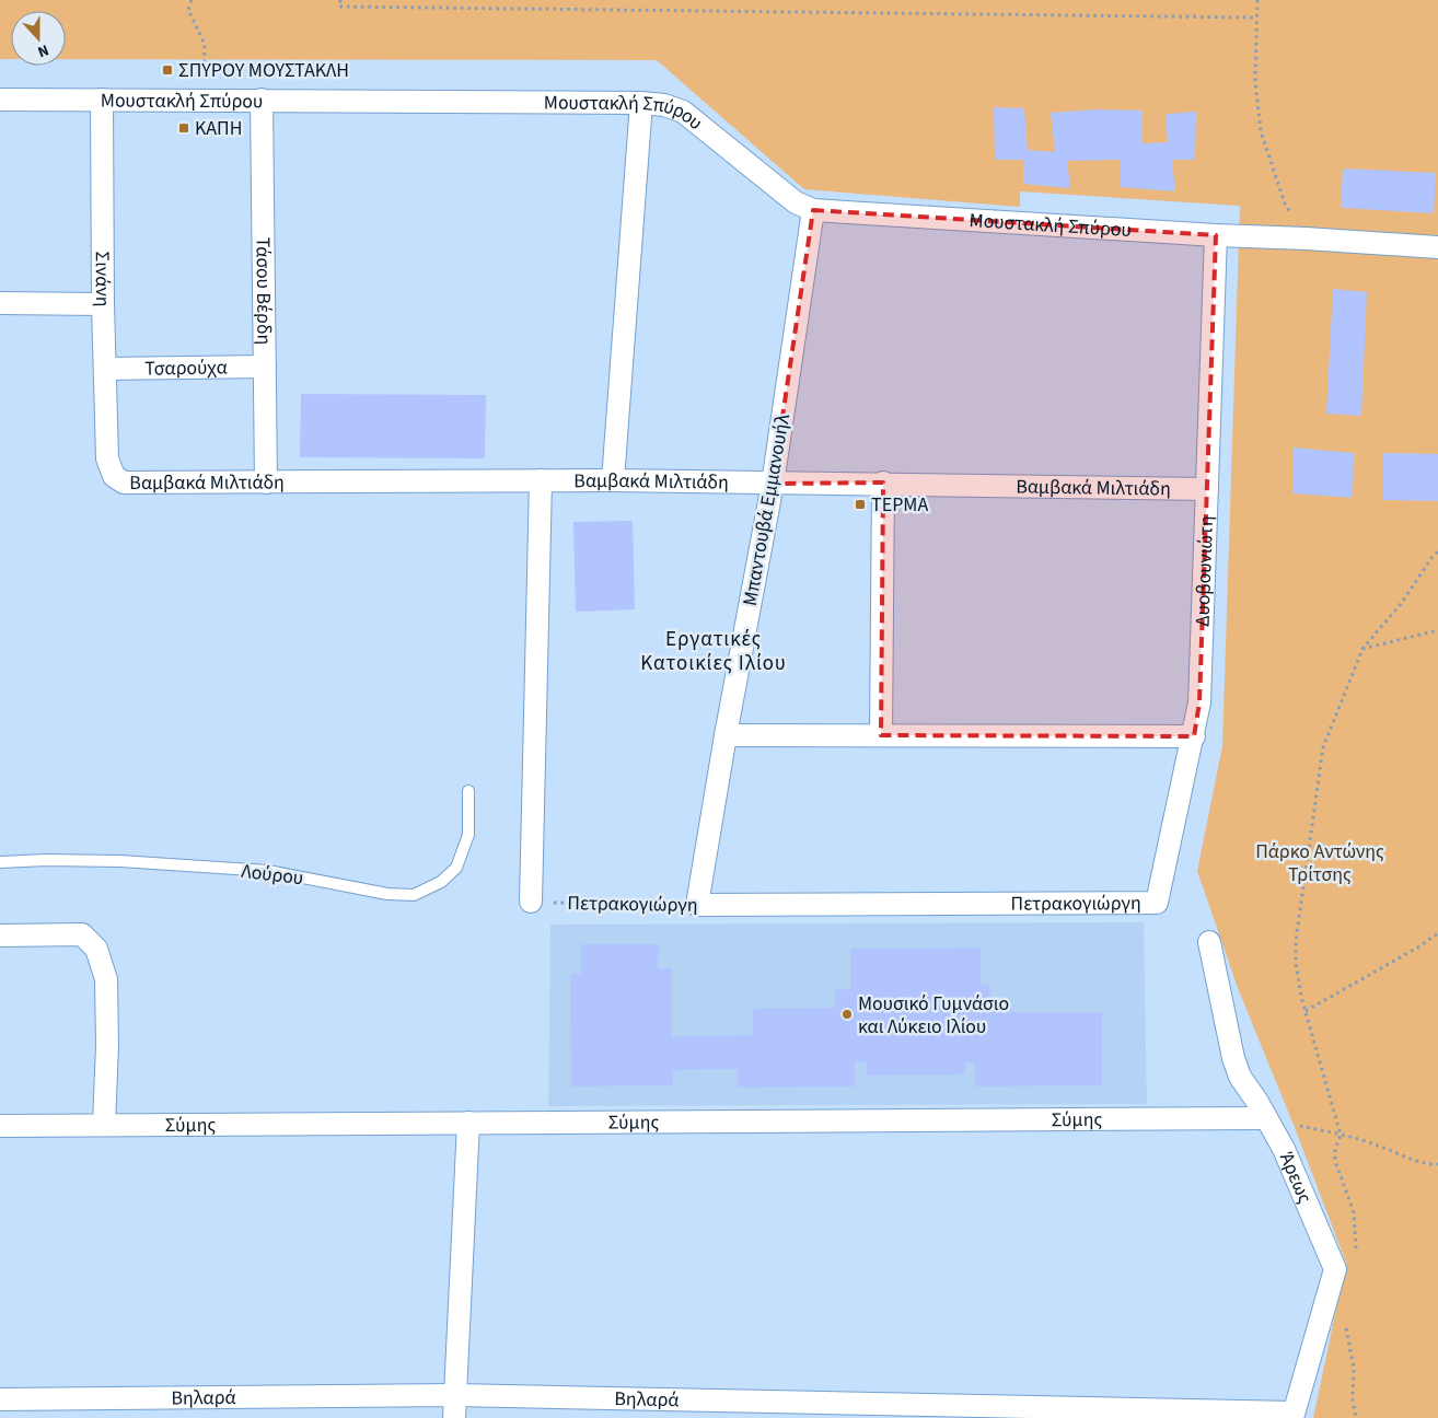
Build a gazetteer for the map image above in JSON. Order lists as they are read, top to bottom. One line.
{"streets":{"street":["Μουστακλή Σπύρου","Σινάνη","Τάσου Βέρδη","Τσαρούχα","Βαμβακά Μιλτιάδη","Μπαντουβά Εμμανουήλ","Δυοβουνιώτη","Πετρακογιώργη","Σύμης","Άρεως","Βηλαρά"],"lane":["Λούρου"]},"crossings":[["Μουστακλή Σπύρου","Σινάνη"],["Μουστακλή Σπύρου","Τάσου Βέρδη"],["Μουστακλή Σπύρου","Μπαντουβά Εμμανουήλ"],["Μουστακλή Σπύρου","Δυοβουνιώτη"],["Σινάνη","Τσαρούχα"],["Σινάνη","Βαμβακά Μιλτιάδη"],["Τάσου Βέρδη","Τσαρούχα"],["Τάσου Βέρδη","Βαμβακά Μιλτιάδη"],["Βαμβακά Μιλτιάδη","Μπαντουβά Εμμανουήλ"],["Βαμβακά Μιλτιάδη","Δυοβουνιώτη"],["Μπαντουβά Εμμανουήλ","Πετρακογιώργη"],["Δυοβουνιώτη","Πετρακογιώργη"],["Σύμης","Άρεως"],["Άρεως","Βηλαρά"]],"districts":["Εργατικές Κατοικίες Ιλίου"],"parks":["Πάρκο Αντώνης Τρίτσης"],"places":{"transit":["ΣΠΥΡΟΥ ΜΟΥΣΤΑΚΛΗ","ΚΑΠΗ","ΤΕΡΜΑ"],"other":["Μουσικό Γυμνάσιο και Λύκειο Ιλίου"]},"north":"bottom"}
